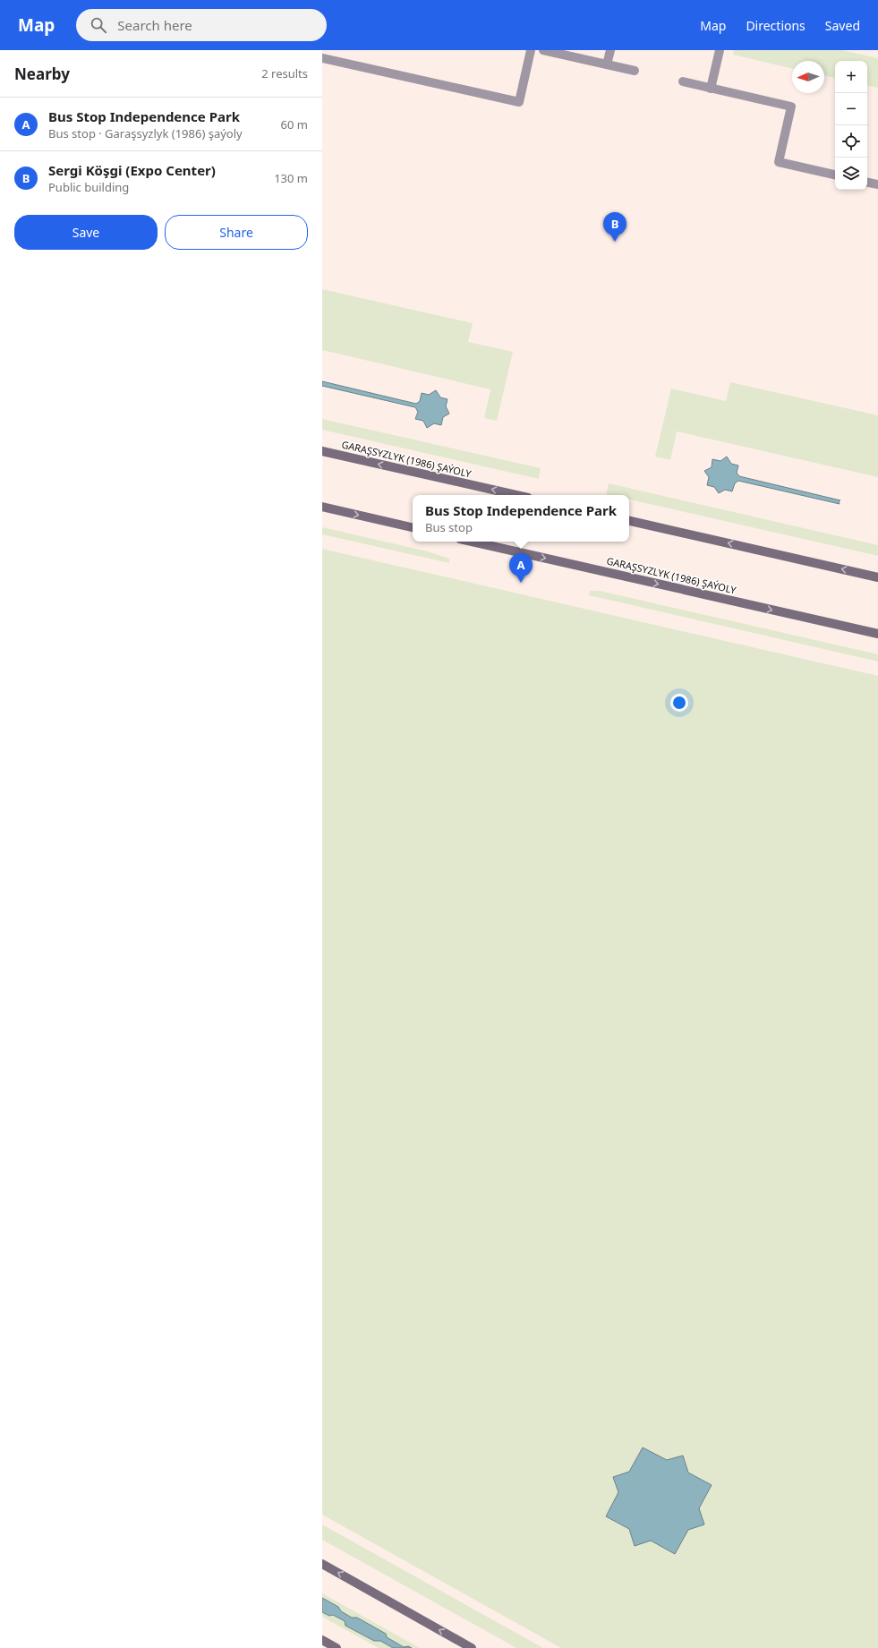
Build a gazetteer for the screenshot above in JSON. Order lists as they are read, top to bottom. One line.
{"streets":{"main road":["GARAŞSYZLYK (1986) ŞAÝOLY"]},"north":"left","page":{"header":"Map","search":"Search here","nav":["Map","Directions","Saved"],"heading":["Nearby","2 results"],"map_buttons":["+","−"],"list":[{"mark":"A","name":"Bus Stop Independence Park","note":"Bus stop · Garaşsyzlyk (1986) şaýoly","value":"60 m"},{"mark":"B","name":"Sergi Köşgi (Expo Center)","note":"Public building","value":"130 m"}],"buttons":["Save","Share"],"pins":["B","A"],"popup":["Bus Stop Independence Park","Bus stop"]}}
